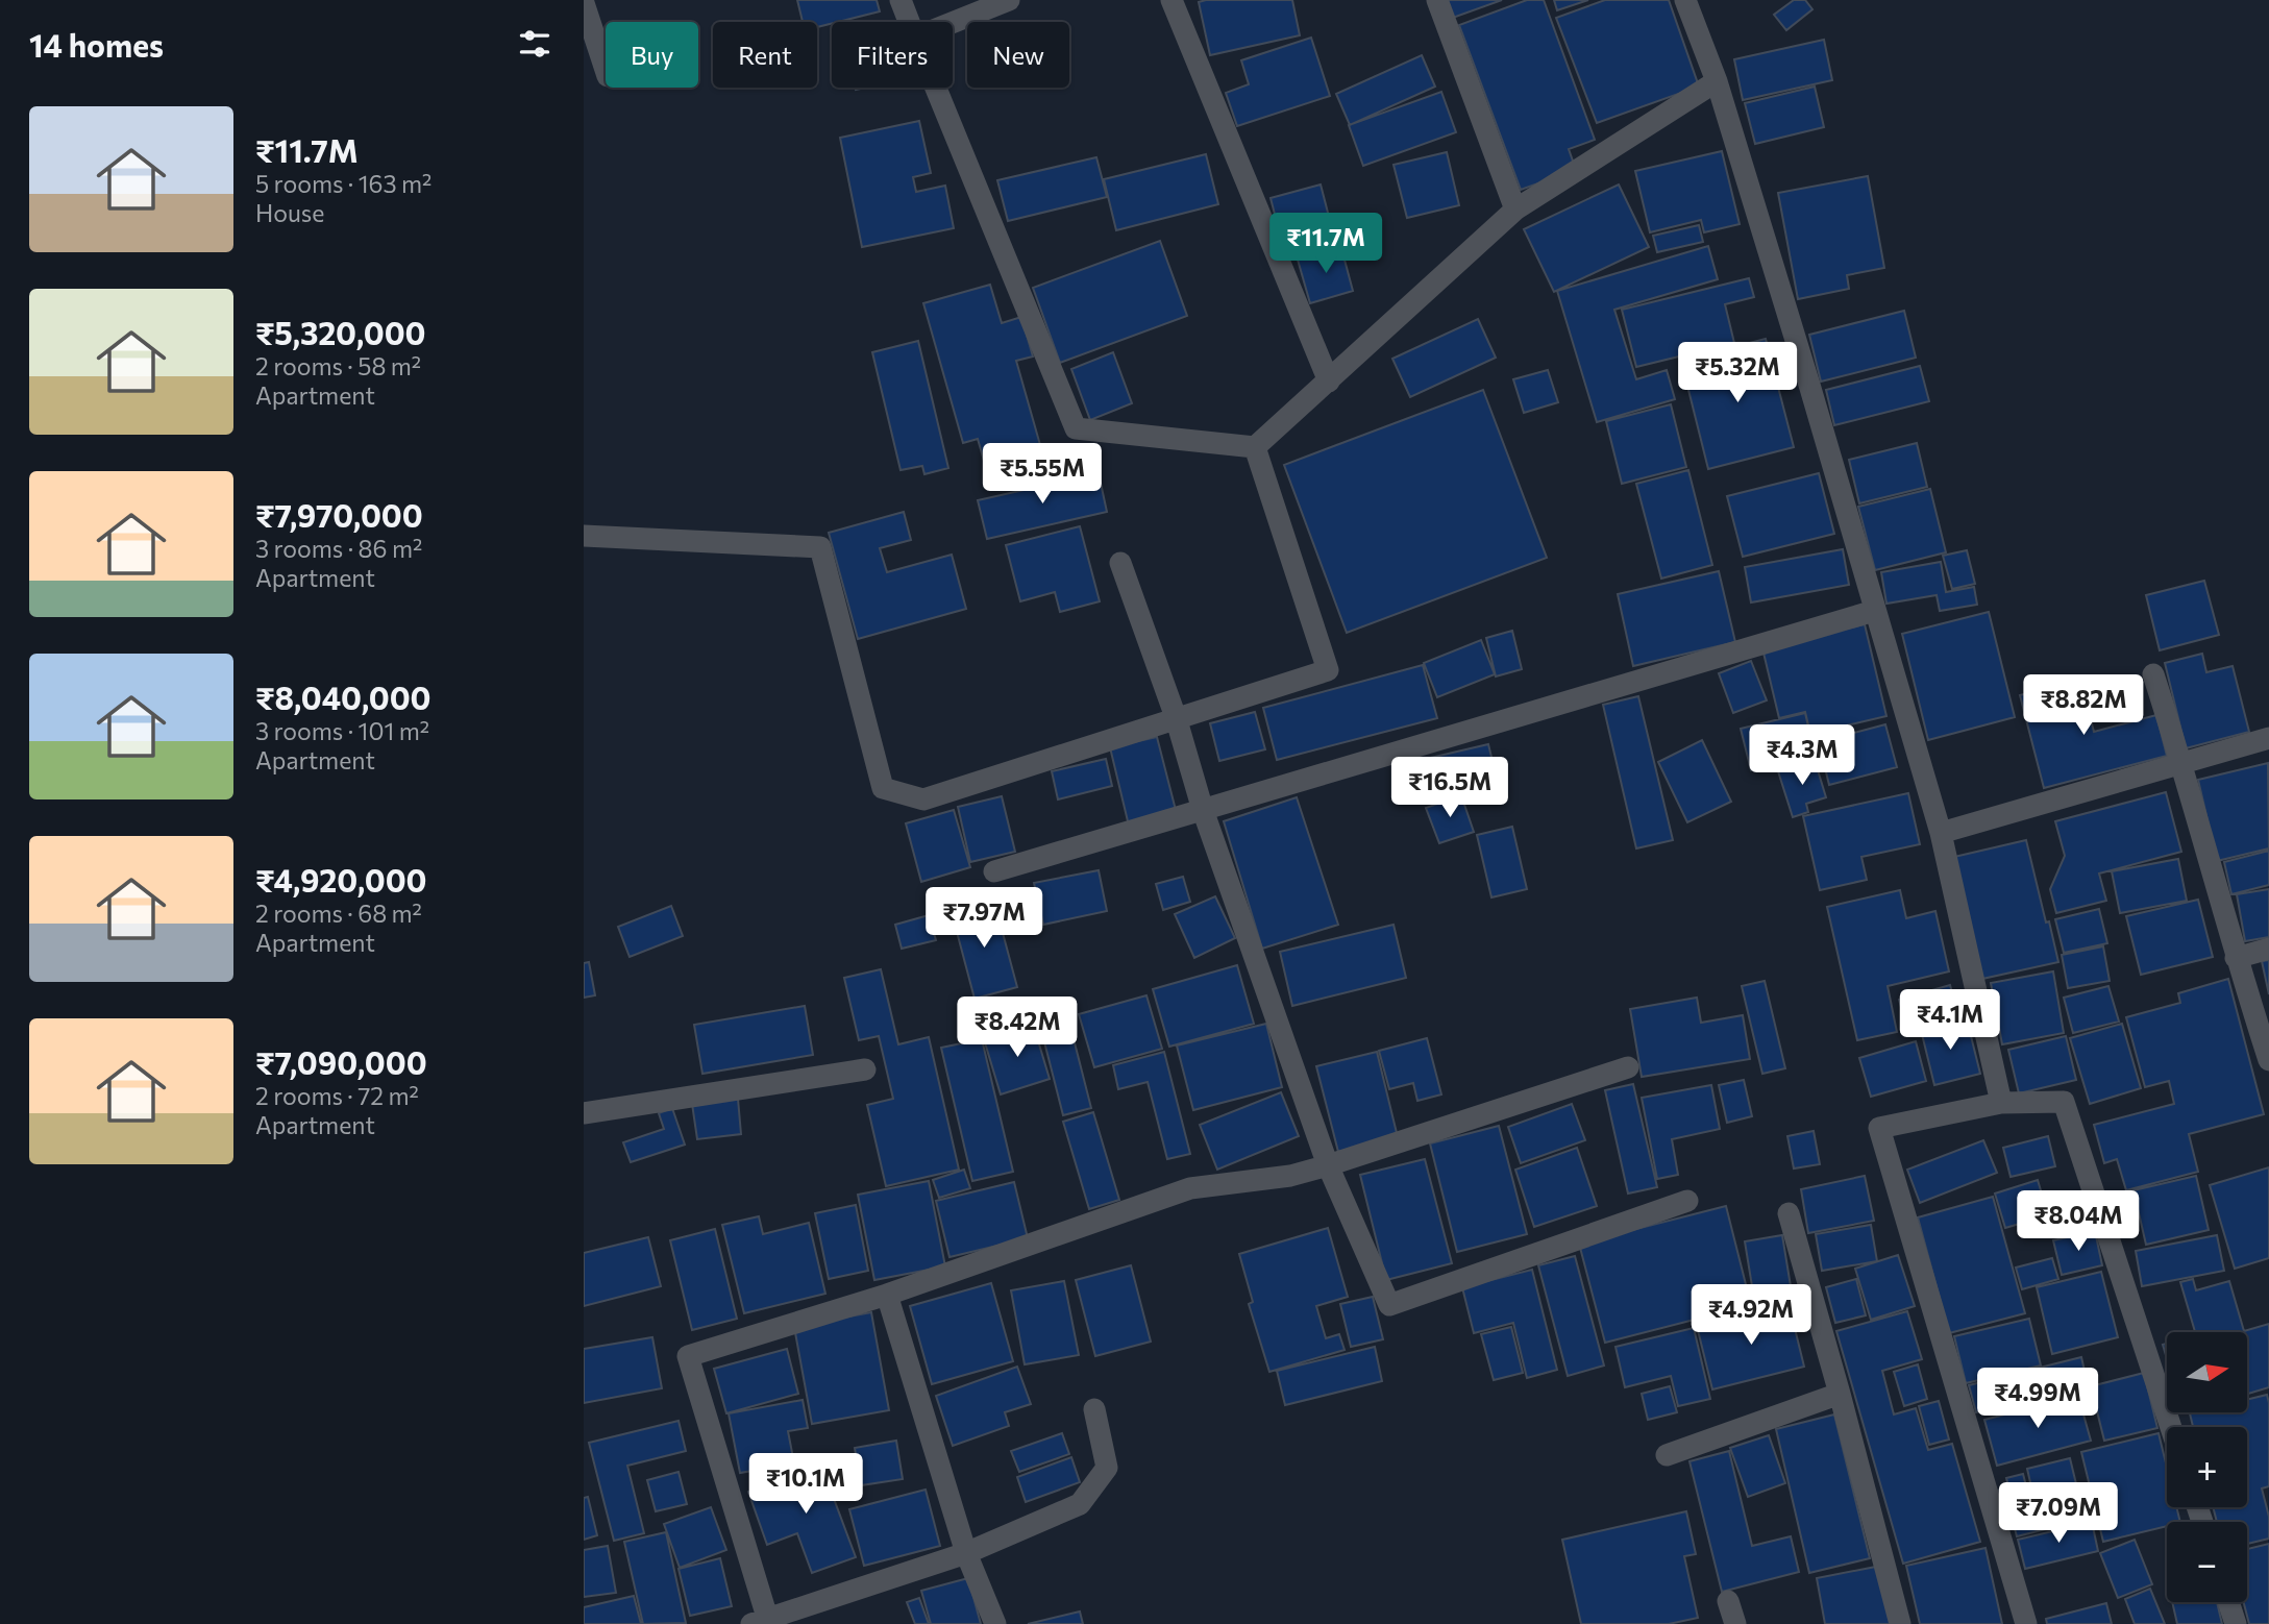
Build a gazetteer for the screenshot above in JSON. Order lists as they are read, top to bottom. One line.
{"north":"right","page":{"heading":"14 homes","chip":["Buy","Rent","Filters","New"],"list":[{"name":"₹11.7M","note":"5 rooms · 163 m² · House"},{"name":"₹5,320,000","note":"2 rooms · 58 m² · Apartment"},{"name":"₹7,970,000","note":"3 rooms · 86 m² · Apartment"},{"name":"₹8,040,000","note":"3 rooms · 101 m² · Apartment"},{"name":"₹4,920,000","note":"2 rooms · 68 m² · Apartment"},{"name":"₹7,090,000","note":"2 rooms · 72 m² · Apartment"}],"price":["₹11.7M","₹5.32M","₹5.55M","₹8.82M","₹4.3M","₹16.5M","₹7.97M","₹4.1M","₹8.42M","₹8.04M","₹4.92M","₹4.99M","₹10.1M","₹7.09M"],"map_buttons":["+","−"]}}
